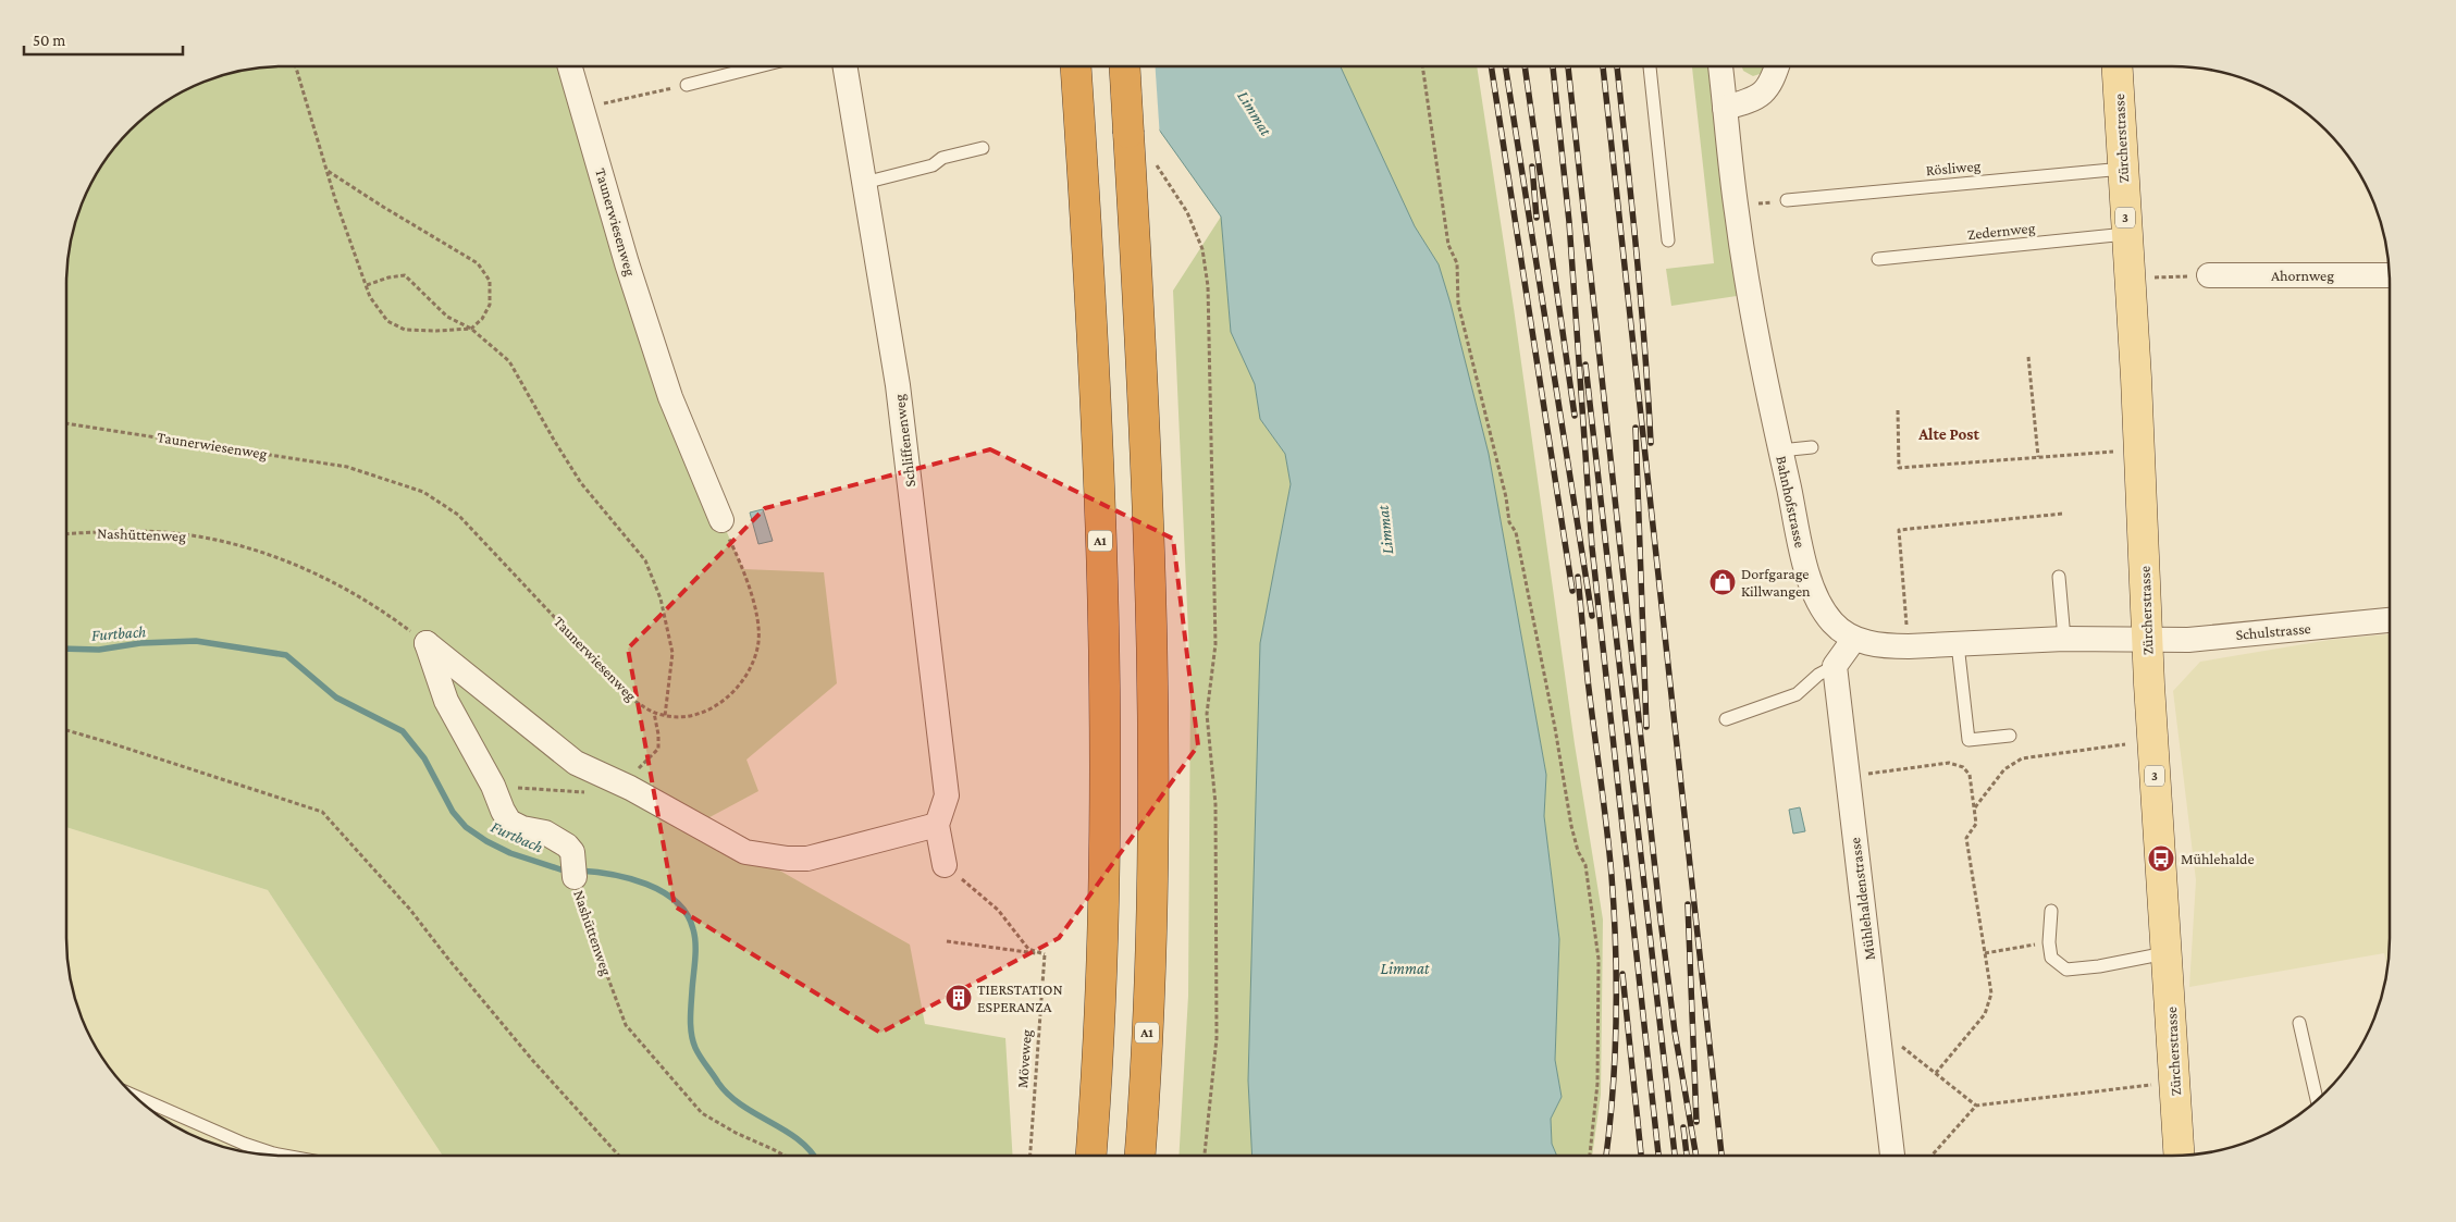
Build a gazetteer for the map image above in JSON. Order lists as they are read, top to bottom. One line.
{"streets":{"highway":["A1"],"main road":["Zürcherstrasse","3"],"street":["Taunerwiesenweg","Ahornweg","Schliffenenweg","Bahnhofstrasse","Schulstrasse","Mühlehaldenstrasse"],"lane":["Rösliweg","Zedernweg"],"path":["Nashüttenweg","Möveweg"]},"crossings":[["Zürcherstrasse","Rösliweg"],["Zürcherstrasse","Zedernweg"],["Zürcherstrasse","Bahnhofstrasse"],["Zürcherstrasse","Schulstrasse"],["Bahnhofstrasse","Schulstrasse"]],"districts":["Alte Post"],"water":["Limmat","Furtbach"],"places":{"shop":["Dorfgarage Killwangen"],"bus stop":["Mühlehalde"],"building":["TIERSTATION ESPERANZA"]},"scale_bar":"50 m"}
